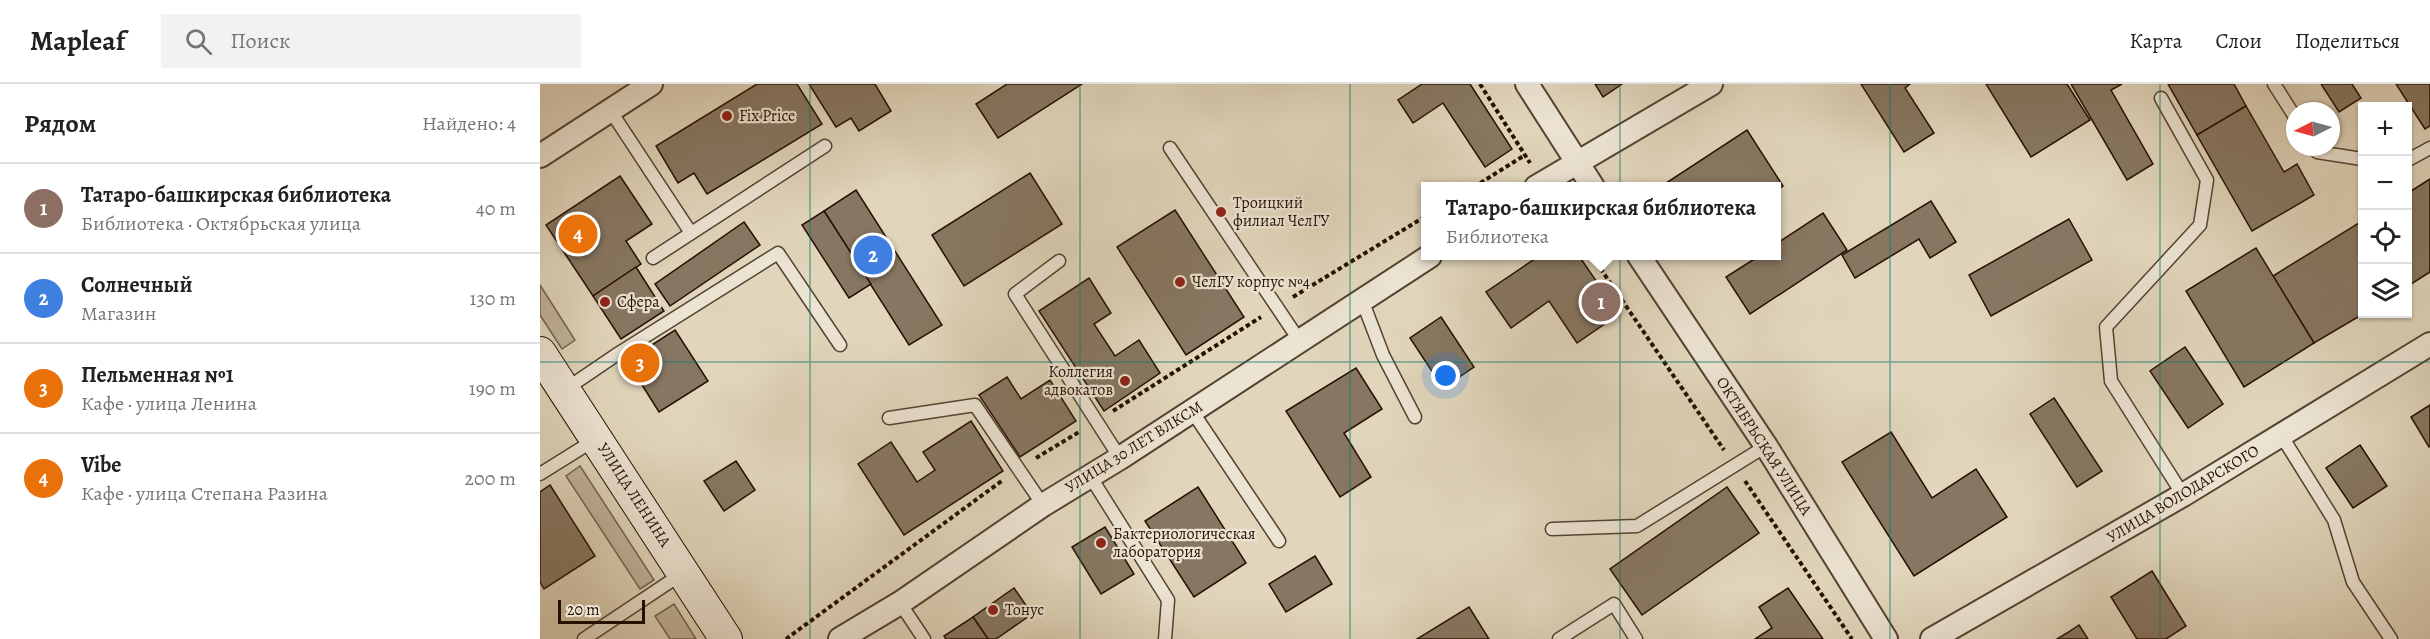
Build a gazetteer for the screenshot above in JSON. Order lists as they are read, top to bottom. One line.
{"streets":{"street":["ОКТЯБРЬСКАЯ УЛИЦА","УЛИЦА 30 ЛЕТ ВЛКСМ","УЛИЦА ВОЛОДАРСКОГО","УЛИЦА ЛЕНИНА"]},"places":["Fix Price","Троицкий филиал ЧелГУ","ЧелГУ корпус №4","Сфера","Коллегия адвокатов","Бактериологическая лаборатория","Тонус"],"scale_bar":"20 m","north":"left","page":{"header":"Mapleaf","search":"Поиск","nav":["Карта","Слои","Поделиться"],"heading":["Рядом","Найдено: 4"],"map_buttons":["+","−"],"list":[{"mark":"1","name":"Татаро-башкирская библиотека","note":"Библиотека · Октябрьская улица","value":"40 m"},{"mark":"2","name":"Солнечный","note":"Магазин","value":"130 m"},{"mark":"3","name":"Пельменная №1","note":"Кафе · улица Ленина","value":"190 m"},{"mark":"4","name":"Vibe","note":"Кафе · улица Степана Разина","value":"200 m"}],"popup":["Татаро-башкирская библиотека","Библиотека"],"pins":["4","2","1","3"],"scale":"20 m"}}
